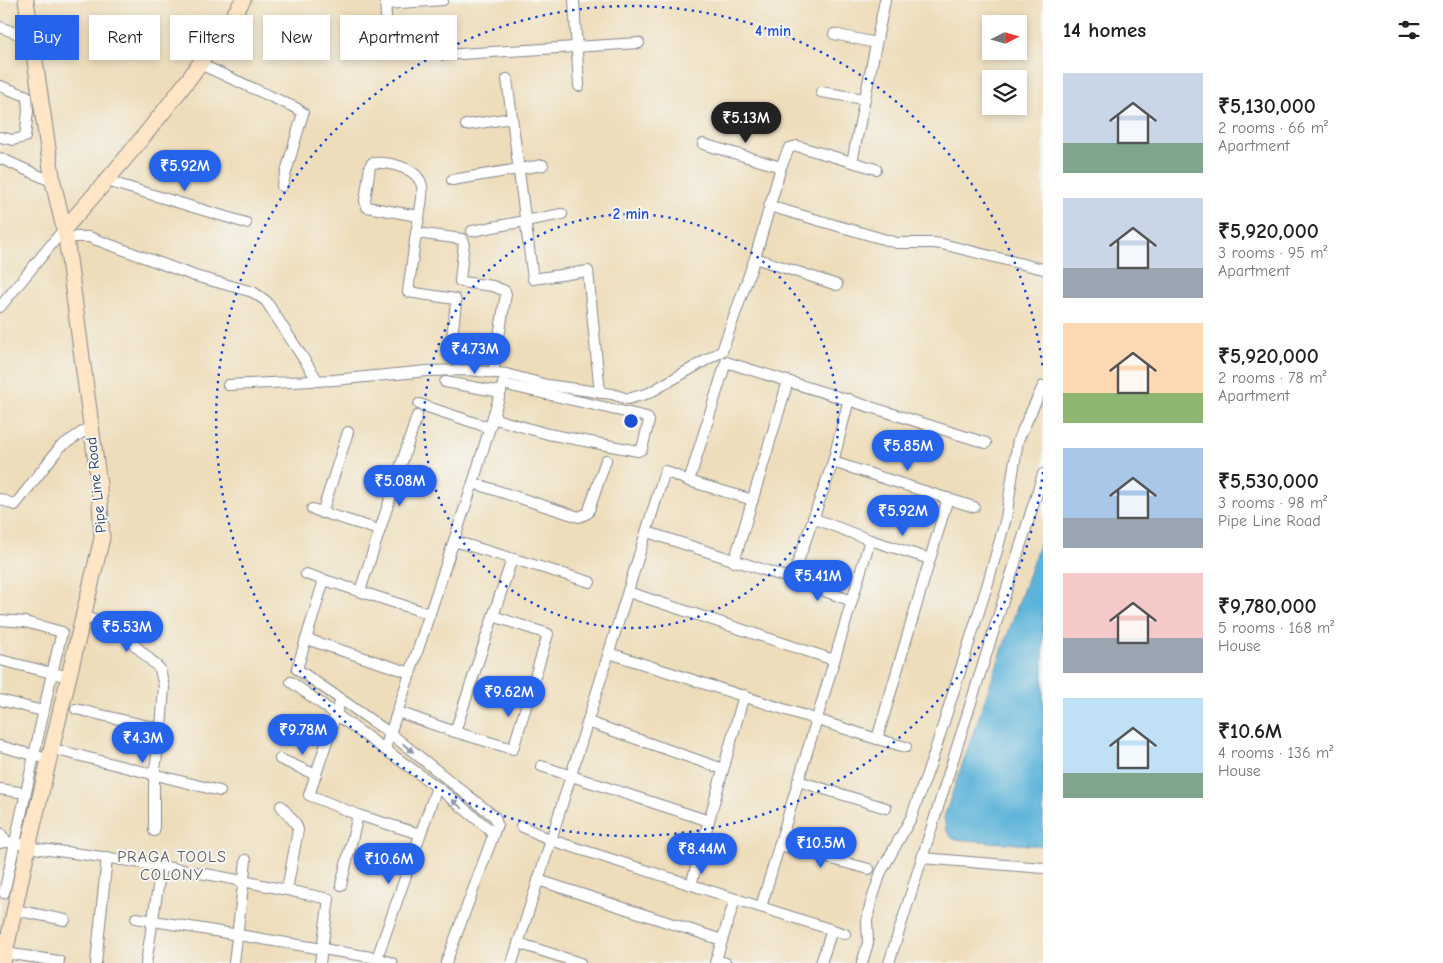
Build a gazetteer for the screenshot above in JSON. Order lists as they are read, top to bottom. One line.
{"streets":{"street":["Pipe Line Road"]},"districts":["PRAGA TOOLS COLONY"],"north":"right","page":{"heading":"14 homes","chip":["Buy","Rent","Filters","New","Apartment"],"list":[{"name":"₹5,130,000","note":"2 rooms · 66 m² · Apartment"},{"name":"₹5,920,000","note":"3 rooms · 95 m² · Apartment"},{"name":"₹5,920,000","note":"2 rooms · 78 m² · Apartment"},{"name":"₹5,530,000","note":"3 rooms · 98 m² · Pipe Line Road"},{"name":"₹9,780,000","note":"5 rooms · 168 m² · House"},{"name":"₹10.6M","note":"4 rooms · 136 m² · House"}],"price":["₹5.13M","₹5.92M","₹4.73M","₹5.85M","₹5.08M","₹5.92M","₹5.41M","₹5.53M","₹9.62M","₹9.78M","₹4.3M","₹10.5M","₹8.44M","₹10.6M"]},"rings":["4 min","2 min"]}
